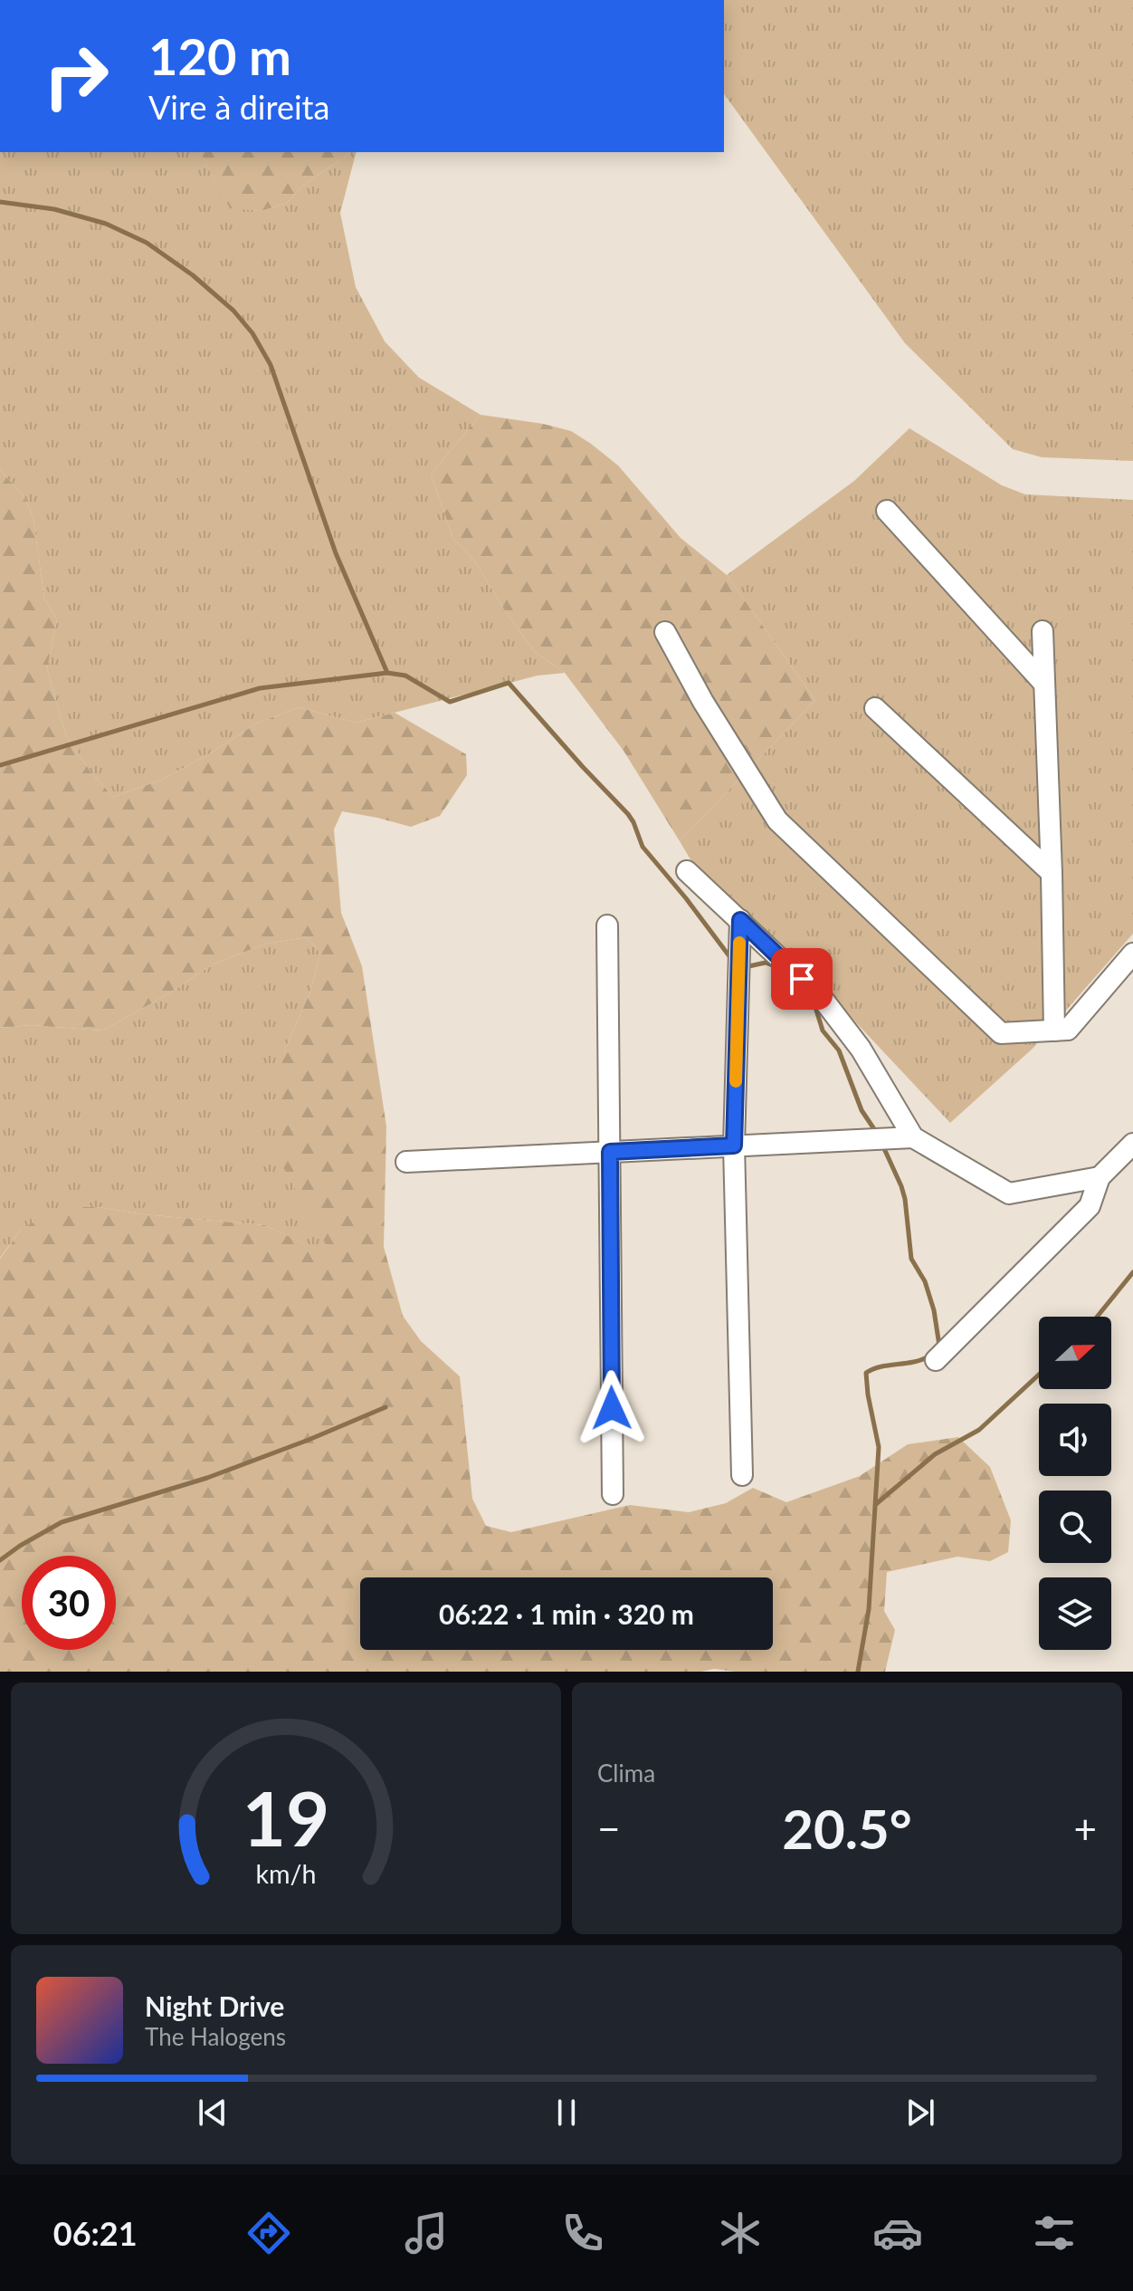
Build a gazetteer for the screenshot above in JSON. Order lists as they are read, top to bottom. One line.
{"north":"right","page":{"turn":["120 m","Vire à direita"],"limit":"30","trip":"06:22 · 1 min · 320 m","tile":"Clima","heat":["−","20.5°","+"],"song":["Night Drive","The Halogens"],"tabs":"06:21","gauge":["19","km/h"]}}
